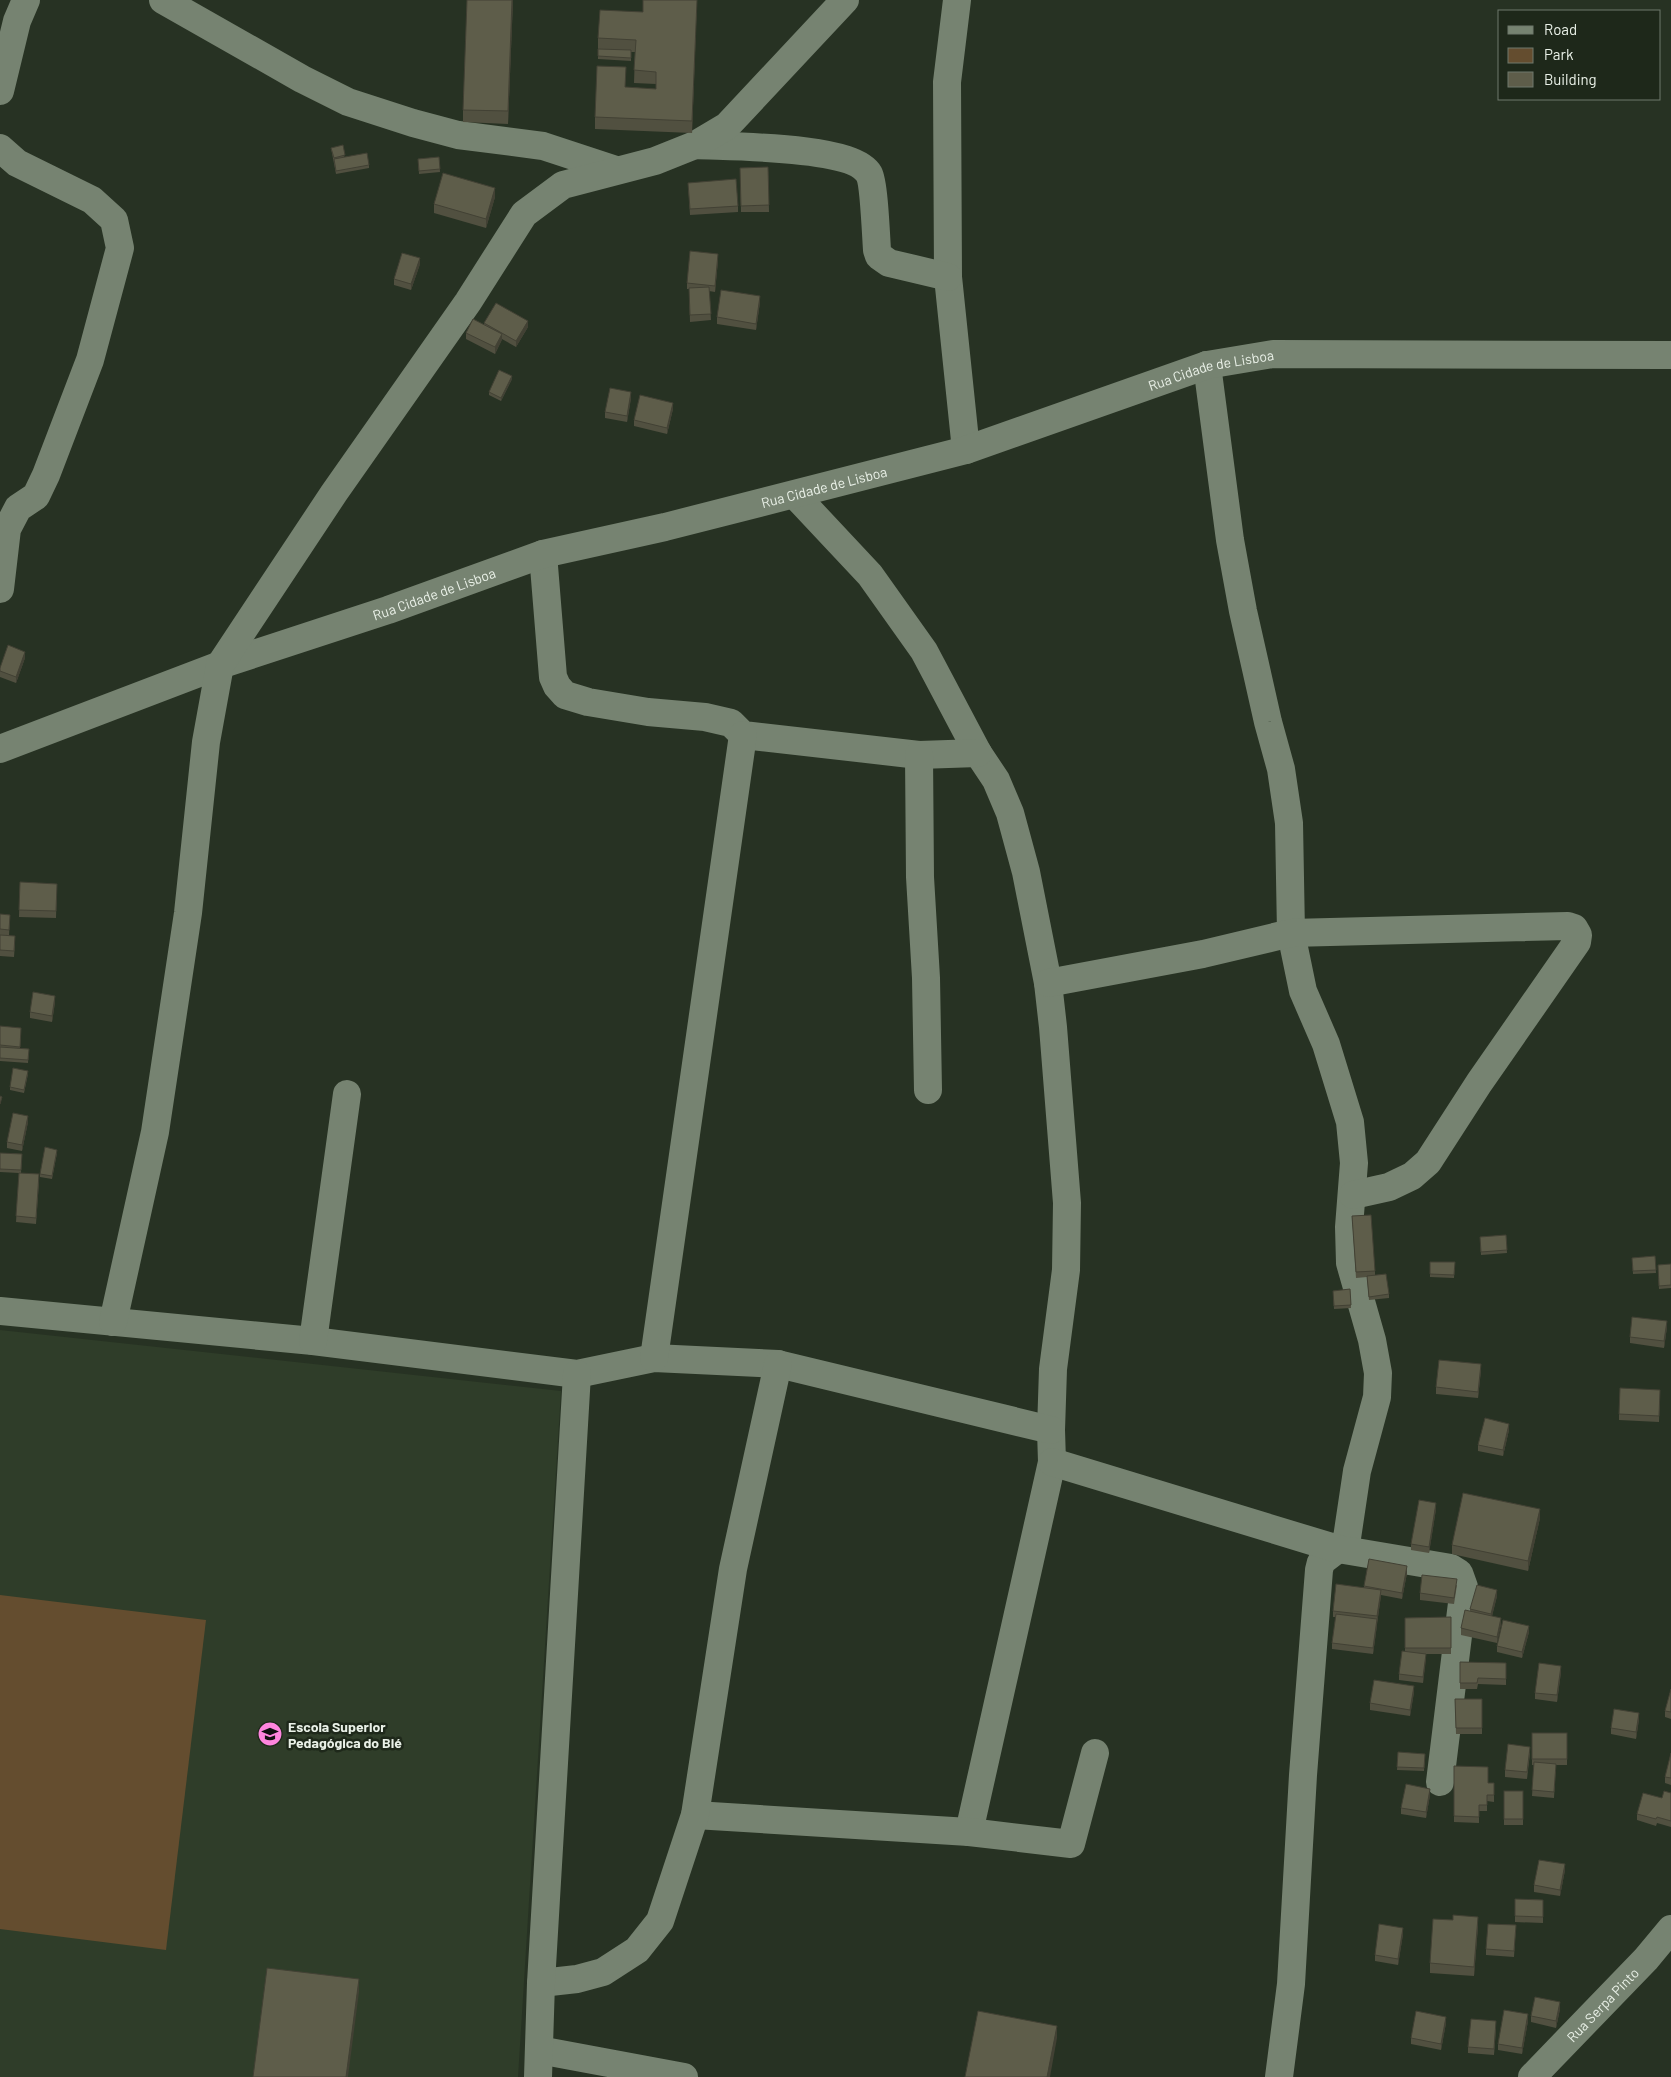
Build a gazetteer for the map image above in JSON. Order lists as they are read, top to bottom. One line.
{"streets":{"street":["Rua Cidade de Lisboa","Rua Serpa Pinto"]},"places":{"school or university":["Escola Superior Pedagógica do Bié"]},"legend":["Road","Park","Building"]}
